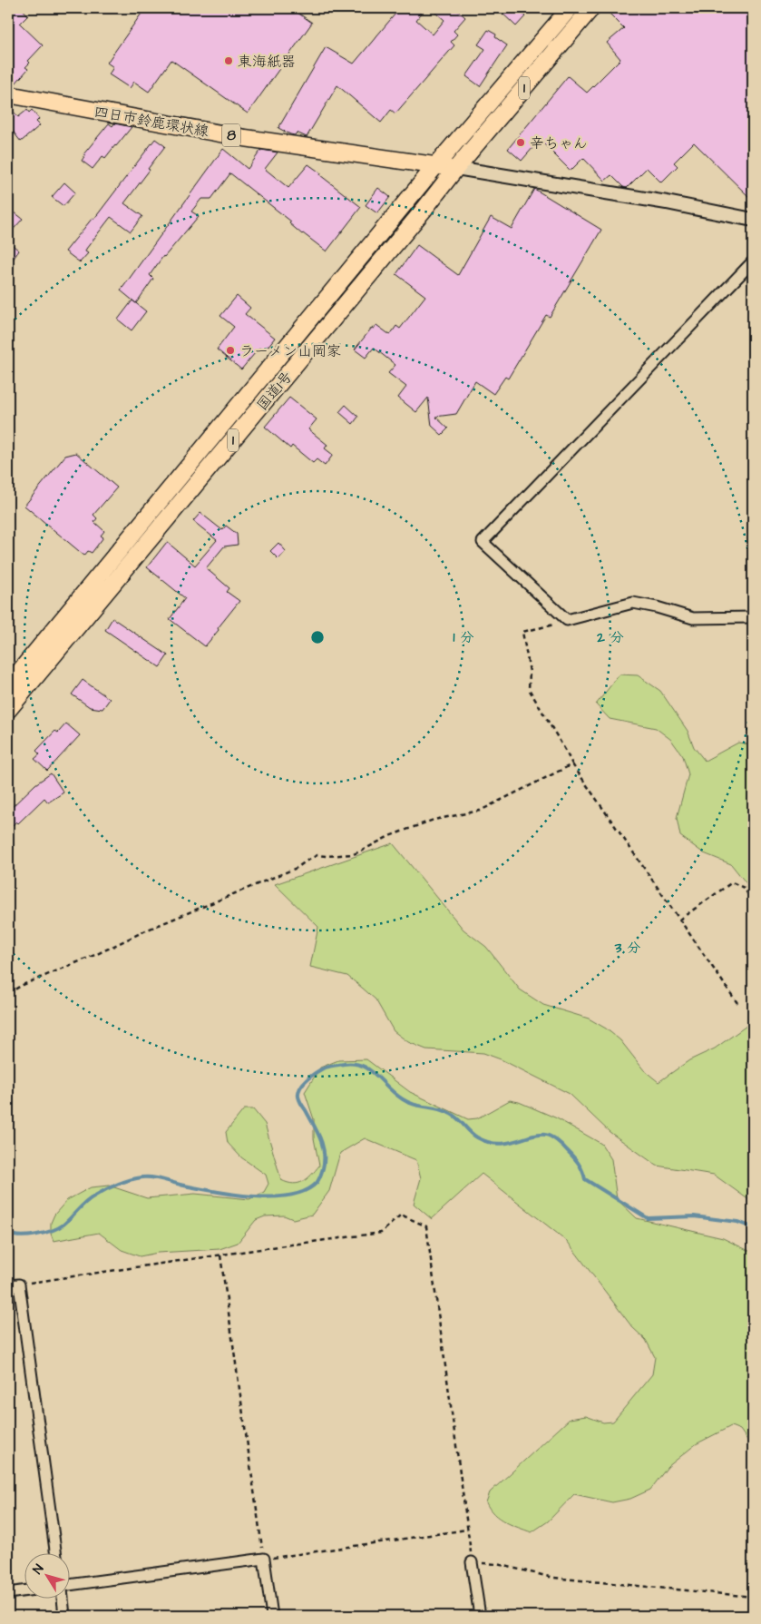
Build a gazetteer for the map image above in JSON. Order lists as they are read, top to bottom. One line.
{"streets":{"main road":["1","四日市鈴鹿環状線","8","国道1号"]},"crossings":[["四日市鈴鹿環状線","国道1号"]],"places":["東海紙器","辛ちゃん","ラーメン山岡家"],"north":"top left","rings":["1 分","2 分","3 分"]}
